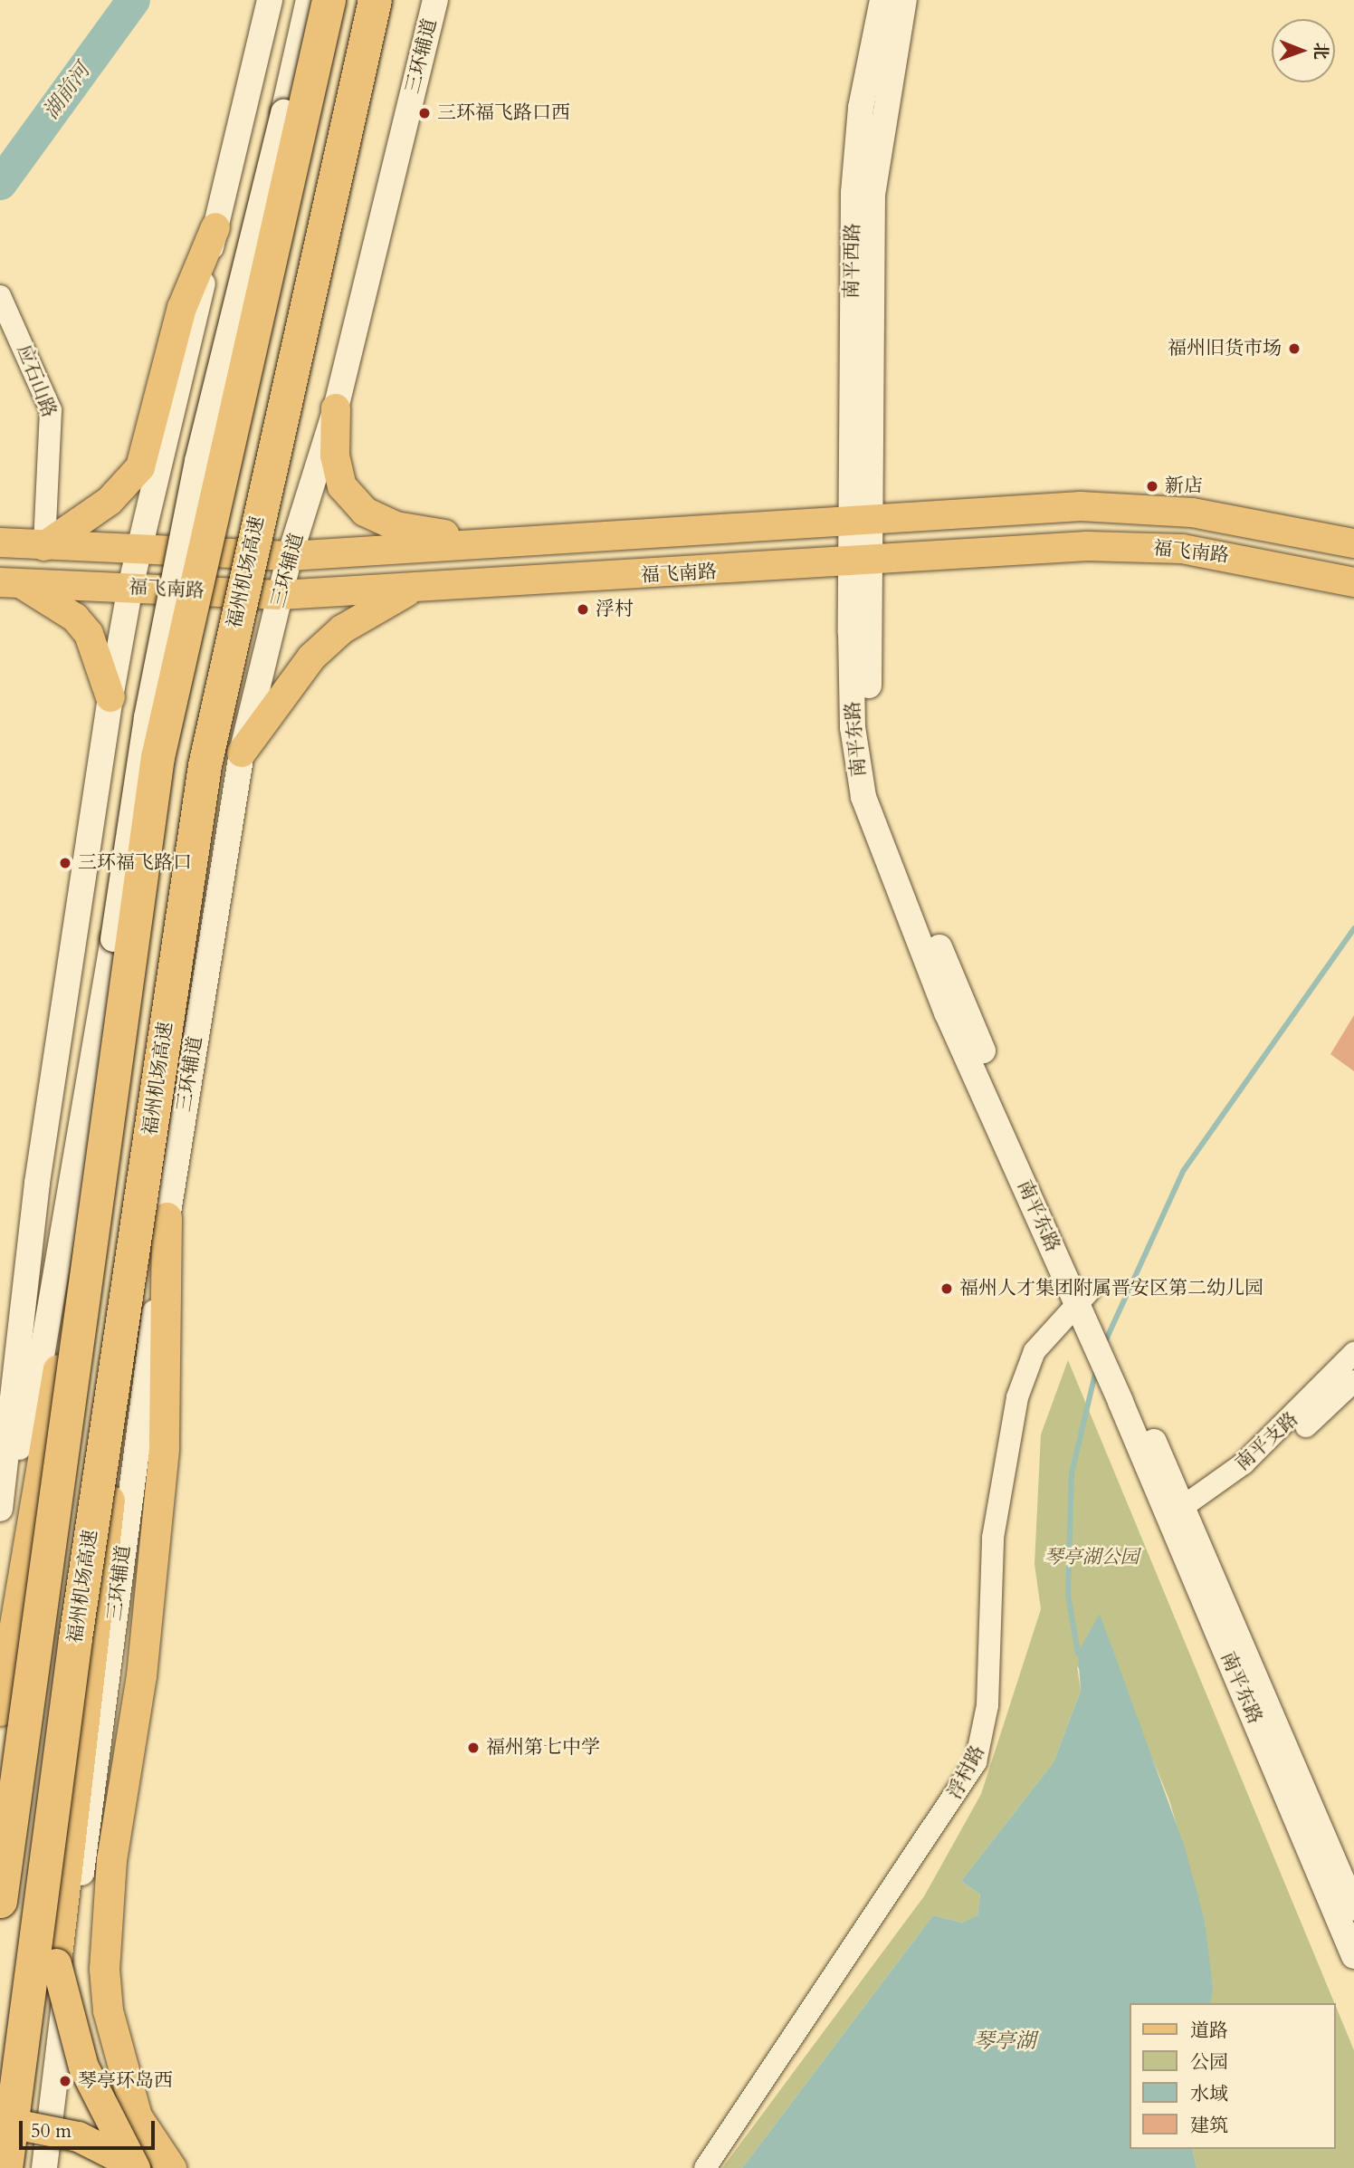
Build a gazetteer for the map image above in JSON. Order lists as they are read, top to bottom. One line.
{"streets":{"highway":["福州机场高速"],"main road":["三环辅道","南平西路","福飞南路","南平东路"],"street":["应石山路","南平支路","浮村路"]},"crossings":[["三环辅道","福飞南路"],["南平西路","福飞南路"],["南平西路","南平东路"],["应石山路","福飞南路"],["福飞南路","南平东路"],["南平东路","南平支路"],["南平东路","浮村路"]],"water":["湖前河","琴亭湖"],"parks":["琴亭湖公园"],"places":["三环福飞路口西","福州旧货市场","新店","浮村","三环福飞路口","福州人才集团附属晋安区第二幼儿园","福州第七中学","琴亭环岛西"],"legend":["道路","公园","水域","建筑"],"scale_bar":"50 m","north":"right"}
